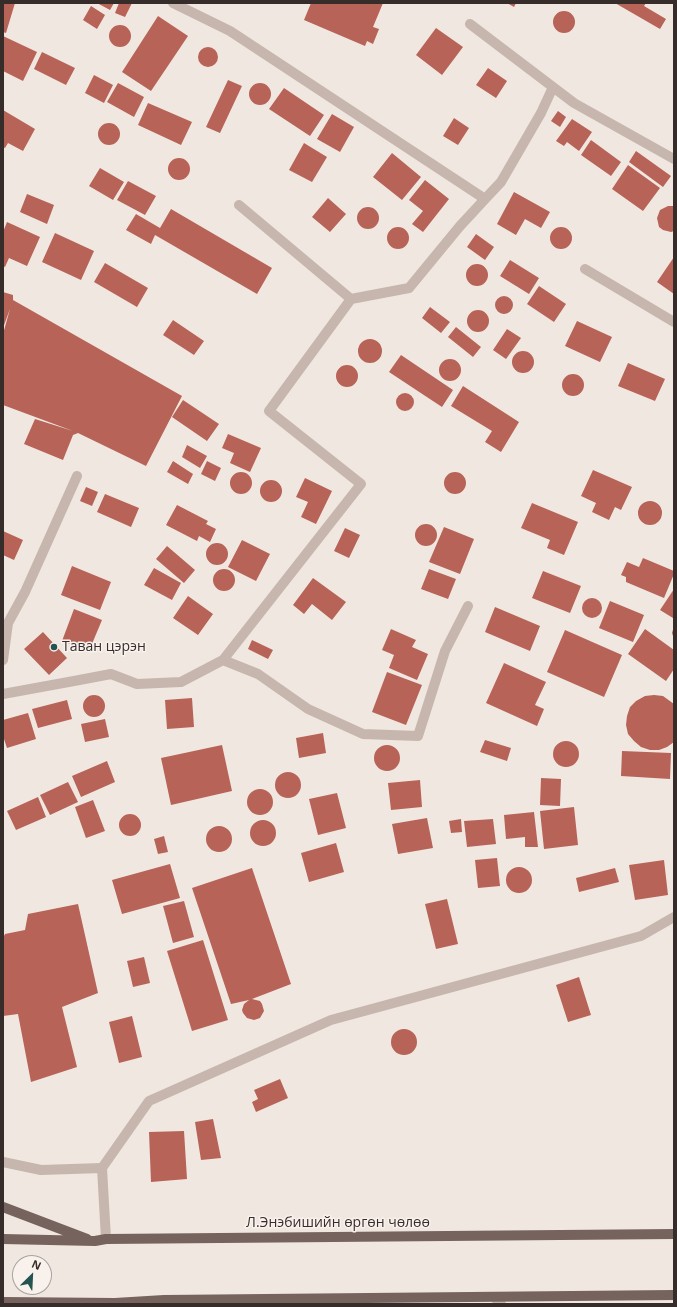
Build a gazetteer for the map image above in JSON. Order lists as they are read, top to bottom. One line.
{"streets":{"main road":["Л.Энэбишийн өргөн чөлөө"]},"places":["Таван цэрэн"],"north":"top right"}
